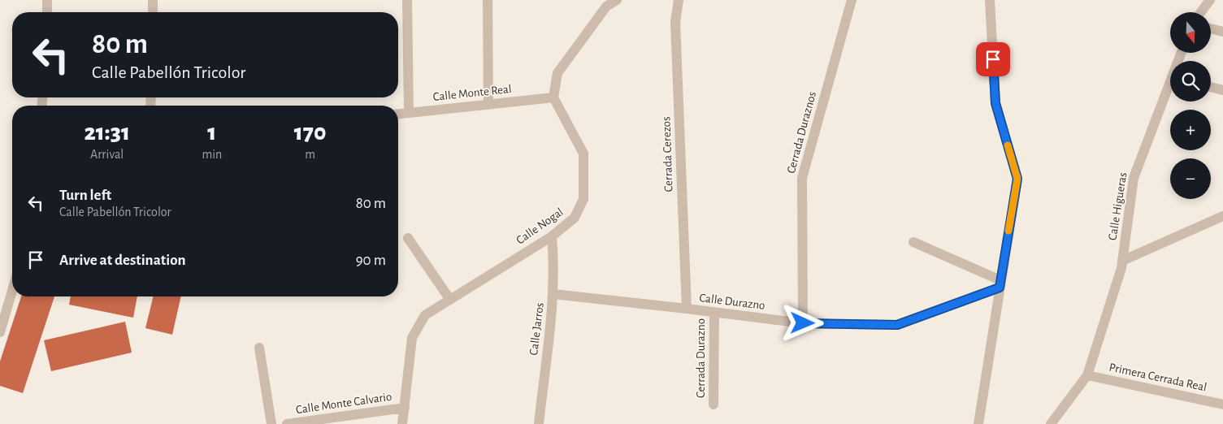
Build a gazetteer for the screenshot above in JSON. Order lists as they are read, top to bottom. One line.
{"streets":{"street":["Calle Monte Real","Cerrada Duraznos","Cerrada Cerezos","Calle Higueras","Calle Nogal","Calle Durazno","Calle Jarros","Cerrada Durazno","Primera Cerrada Real","Calle Monte Calvario"]},"crossings":[["Calle Monte Real","Calle Nogal"],["Cerrada Duraznos","Calle Durazno"],["Cerrada Cerezos","Calle Durazno"],["Calle Higueras","Primera Cerrada Real"],["Calle Nogal","Calle Jarros"],["Calle Nogal","Calle Monte Calvario"],["Calle Durazno","Calle Jarros"],["Calle Durazno","Cerrada Durazno"]],"north":"bottom","page":{"map_buttons":["+","−"],"turn":["80 m","Calle Pabellón Tricolor"],"eta":["21:31","Arrival","1","min","170","m"],"list":[{"name":"Turn left","note":"Calle Pabellón Tricolor","value":"80 m"},{"name":"Arrive at destination","value":"90 m"}]}}
